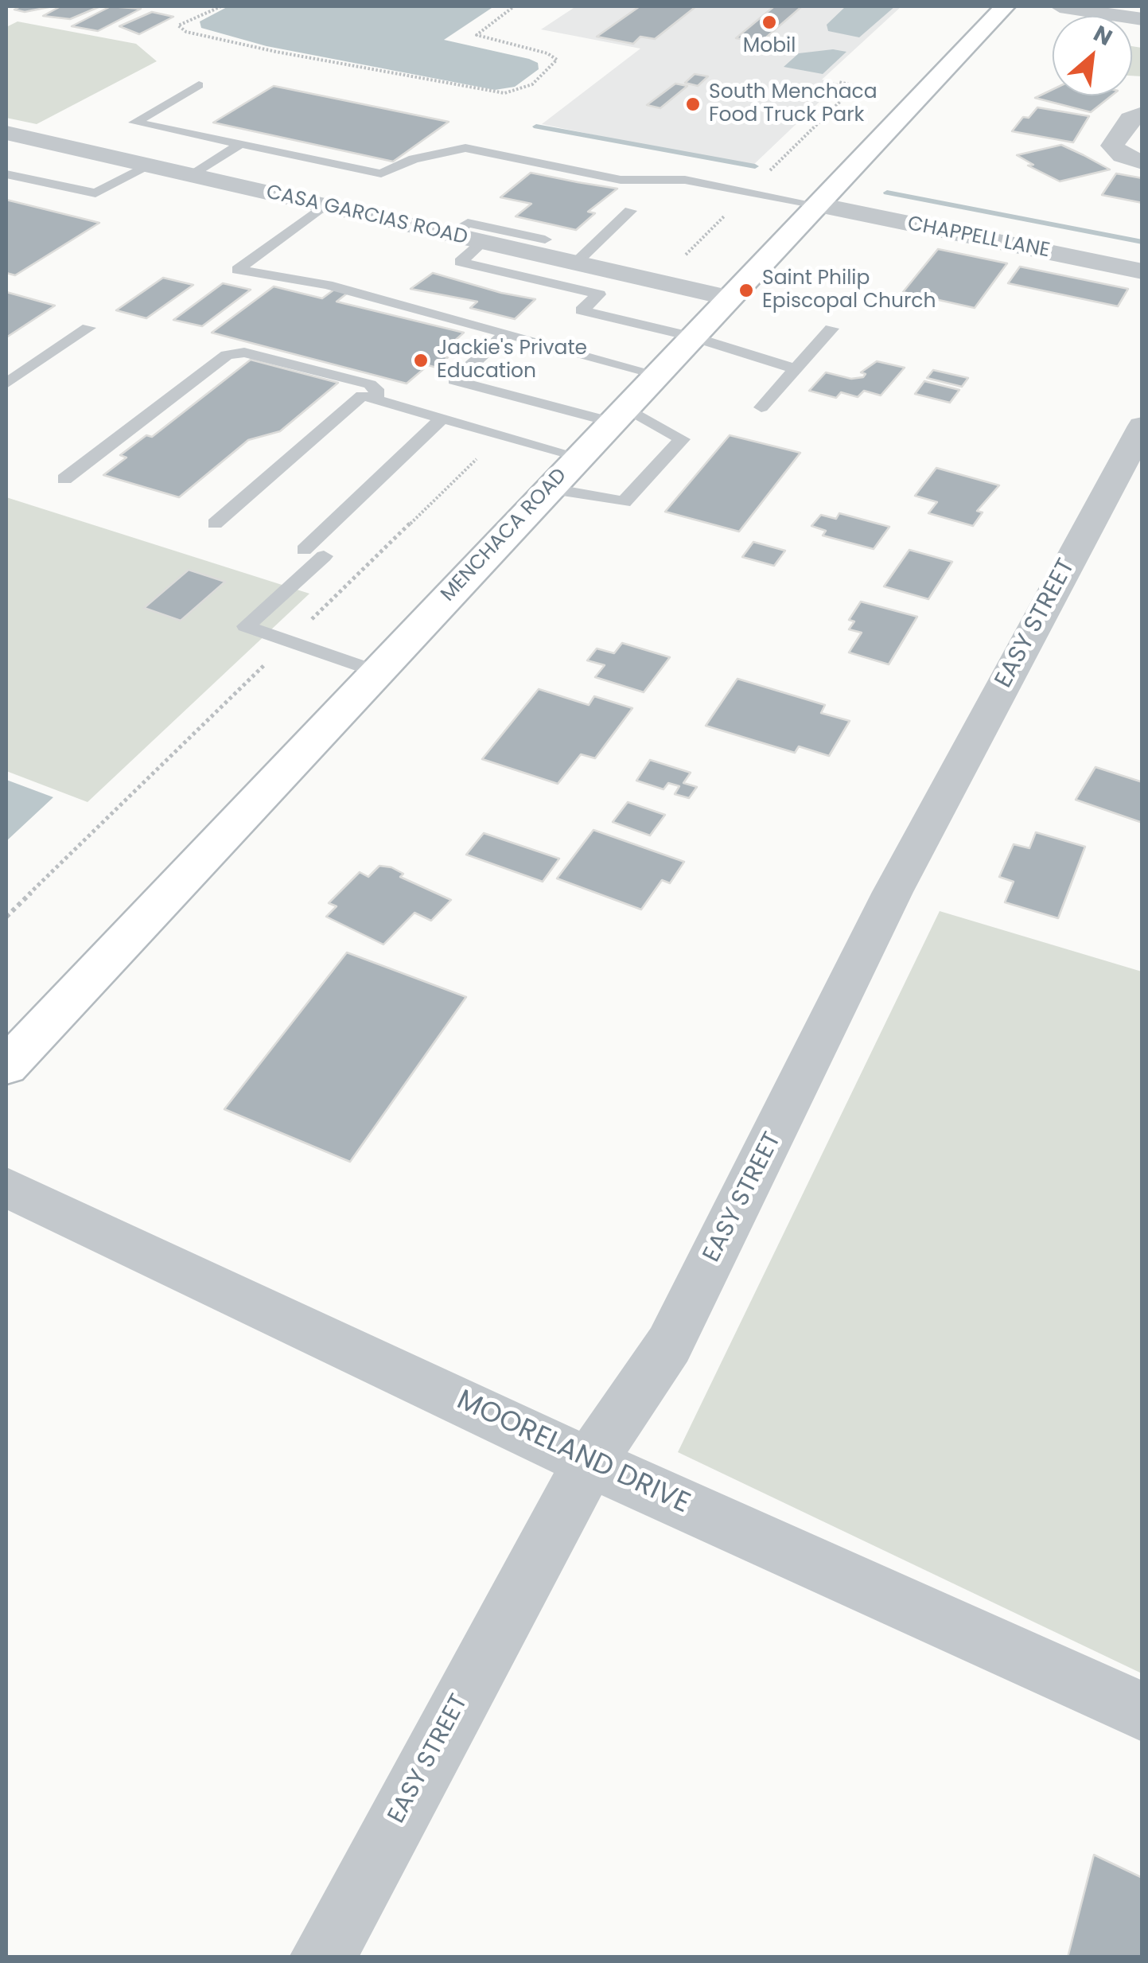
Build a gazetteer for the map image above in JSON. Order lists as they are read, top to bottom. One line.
{"streets":{"main road":["MENCHACA ROAD"],"street":["CASA GARCIAS ROAD","CHAPPELL LANE","EASY STREET","MOORELAND DRIVE"]},"crossings":[["CASA GARCIAS ROAD","MENCHACA ROAD"],["CHAPPELL LANE","MENCHACA ROAD"],["EASY STREET","MOORELAND DRIVE"]],"places":["Mobil","South Menchaca Food Truck Park","Saint Philip Episcopal Church","Jackie's Private Education"],"north":"top right"}
